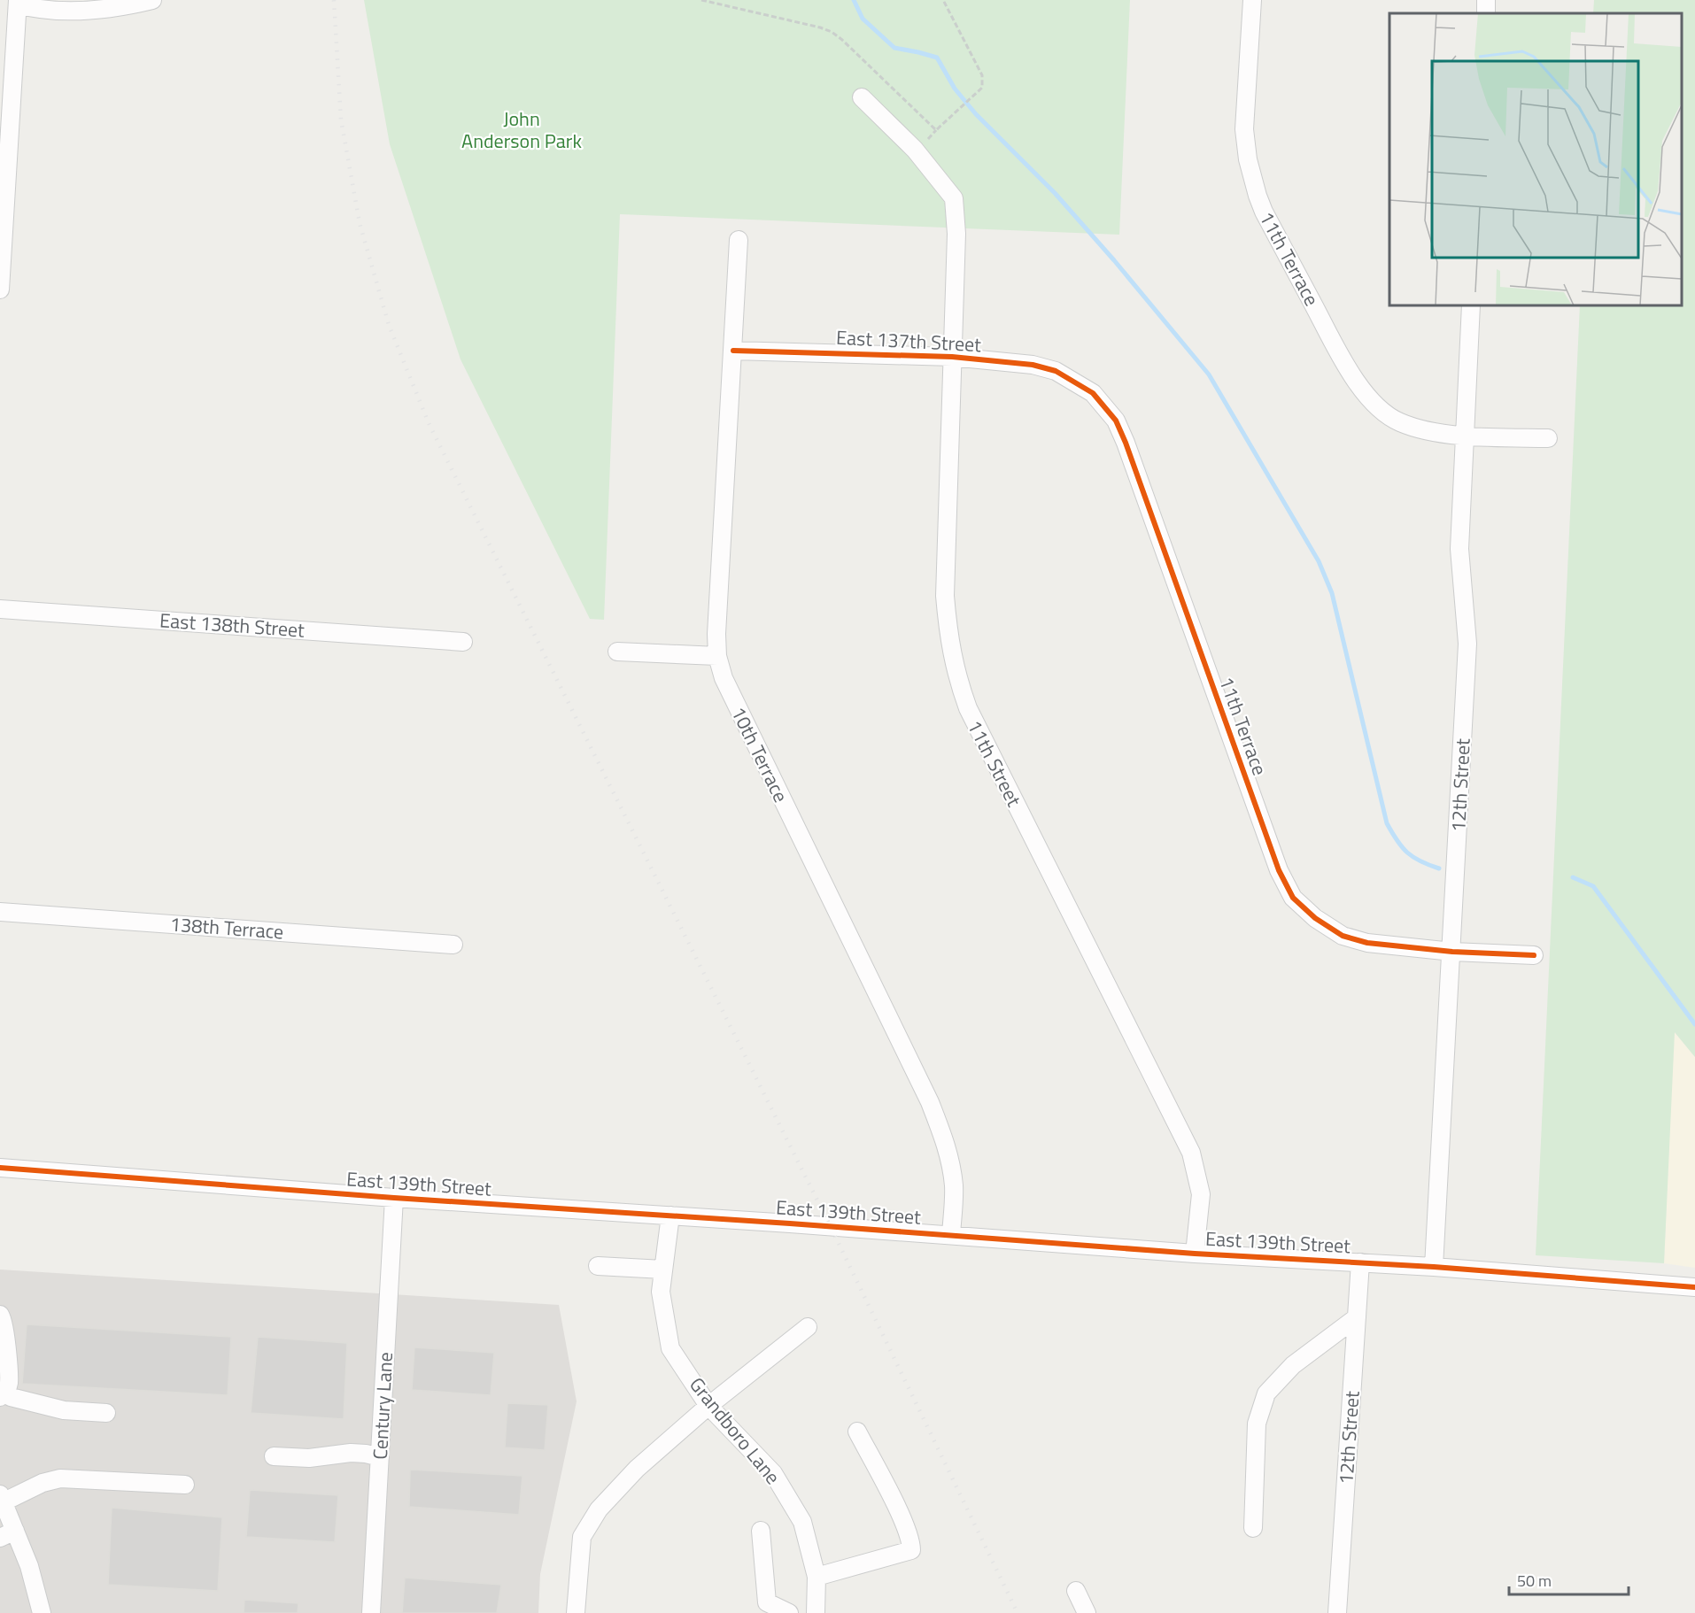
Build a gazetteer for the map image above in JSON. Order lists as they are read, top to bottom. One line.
{"streets":{"street":["11th Terrace","East 137th Street","East 138th Street","10th Terrace","11th Street","12th Street","138th Terrace","East 139th Street","Century Lane","Grandboro Lane"]},"crossings":[["11th Terrace","East 137th Street"],["11th Terrace","12th Street"],["East 137th Street","10th Terrace"],["East 137th Street","11th Street"],["10th Terrace","East 139th Street"],["11th Street","East 139th Street"],["12th Street","East 139th Street"],["East 139th Street","Century Lane"],["East 139th Street","Grandboro Lane"]],"parks":["John Anderson Park"],"scale_bar":"50 m"}
